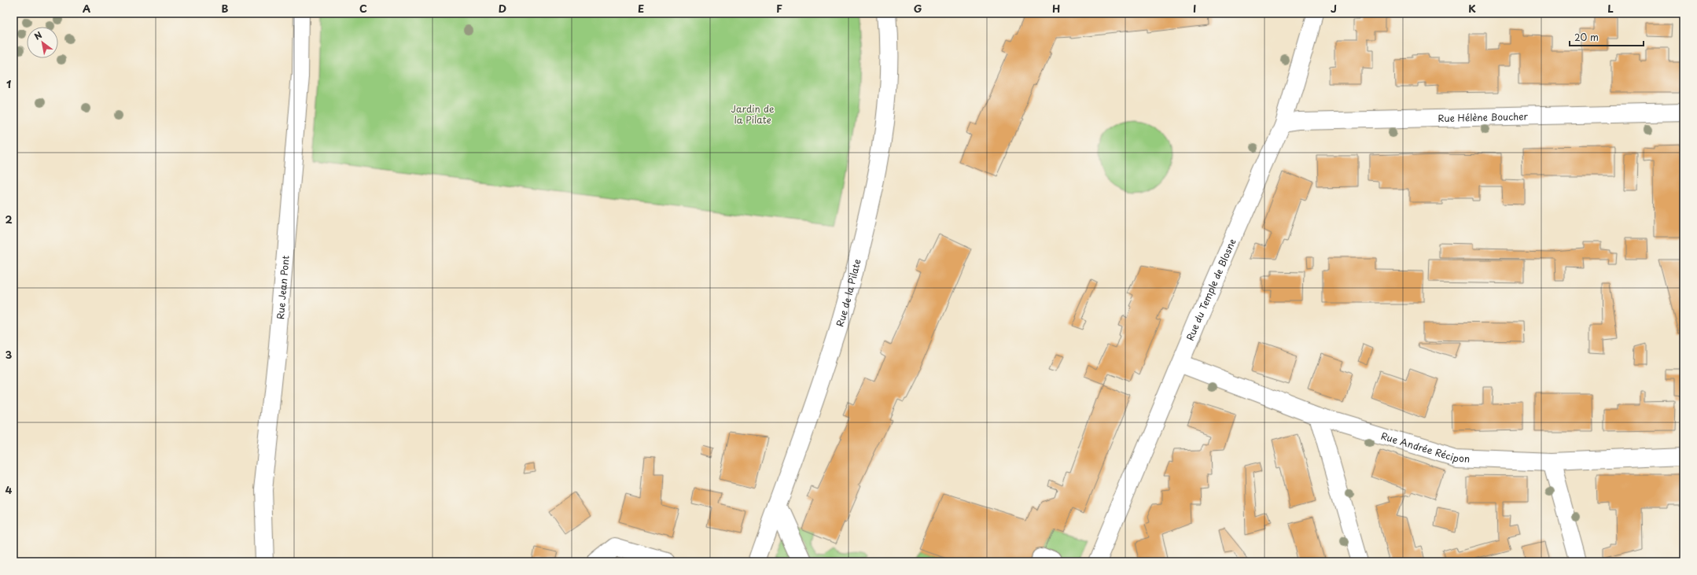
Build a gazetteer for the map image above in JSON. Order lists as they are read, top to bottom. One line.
{"streets":{"street":["Rue Hélène Boucher","Rue Jean Pont","Rue du Temple de Blosne","Rue de la Pilate","Rue Andrée Récipon"]},"crossings":[["Rue Hélène Boucher","Rue du Temple de Blosne"],["Rue du Temple de Blosne","Rue Andrée Récipon"]],"parks":["Jardin de la Pilate"],"scale_bar":"20 m","north":"top left","grid":{"columns":["A","B","C","D","E","F","G","H","I","J","K","L"],"rows":["1","2","3","4"]}}
